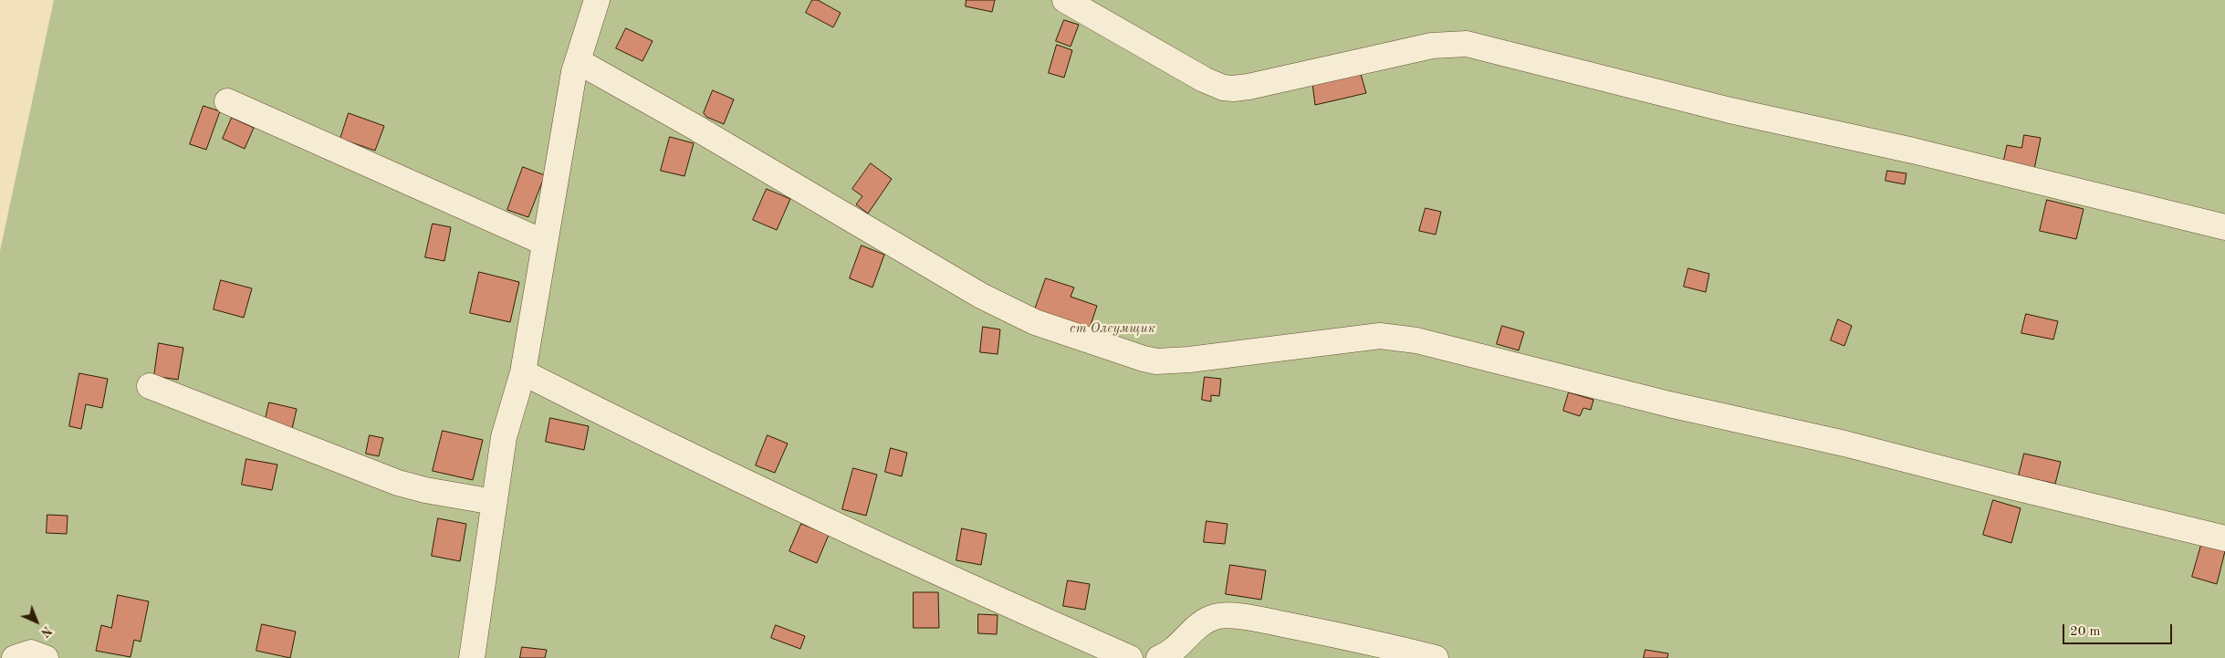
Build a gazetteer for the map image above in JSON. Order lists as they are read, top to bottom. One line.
{"parks":["ст Олеумщик"],"scale_bar":"20 m","north":"bottom right"}
